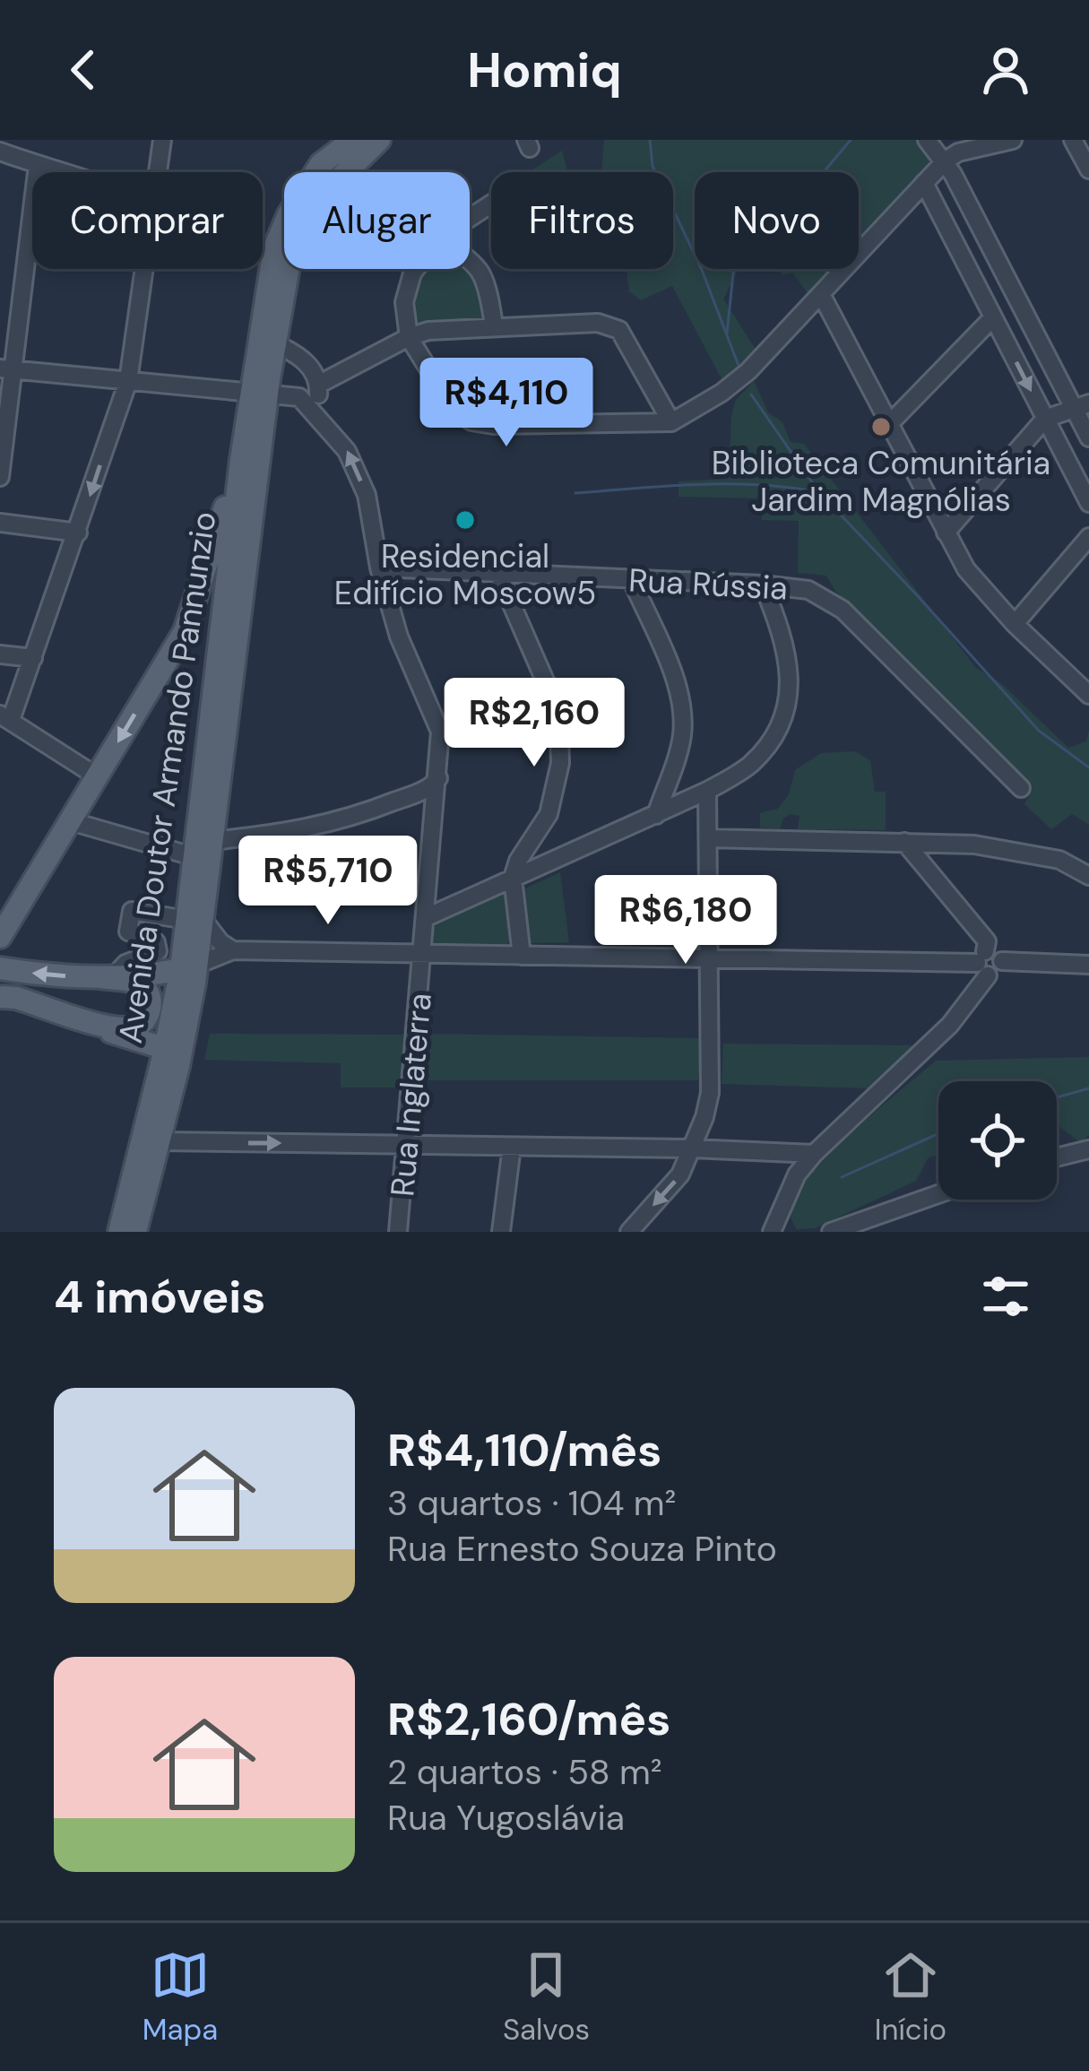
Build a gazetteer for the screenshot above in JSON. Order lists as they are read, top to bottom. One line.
{"streets":{"main road":["Avenida Doutor Armando Pannunzio"],"street":["Rua Rússia","Rua Inglaterra"]},"crossings":[["Rua Rússia","Rua Inglaterra"]],"places":["Biblioteca Comunitária Jardim Magnólias","Residencial Edifício Moscow5"],"page":{"header":"Homiq","chip":["Comprar","Alugar","Filtros","Novo"],"price":["R$4,110","R$2,160","R$5,710","R$6,180"],"heading":"4 imóveis","list":[{"name":"R$4,110/mês","note":"3 quartos · 104 m² · Rua Ernesto Souza Pinto"},{"name":"R$2,160/mês","note":"2 quartos · 58 m² · Rua Yugoslávia"}],"tabs":["Mapa","Salvos","Início"]}}
